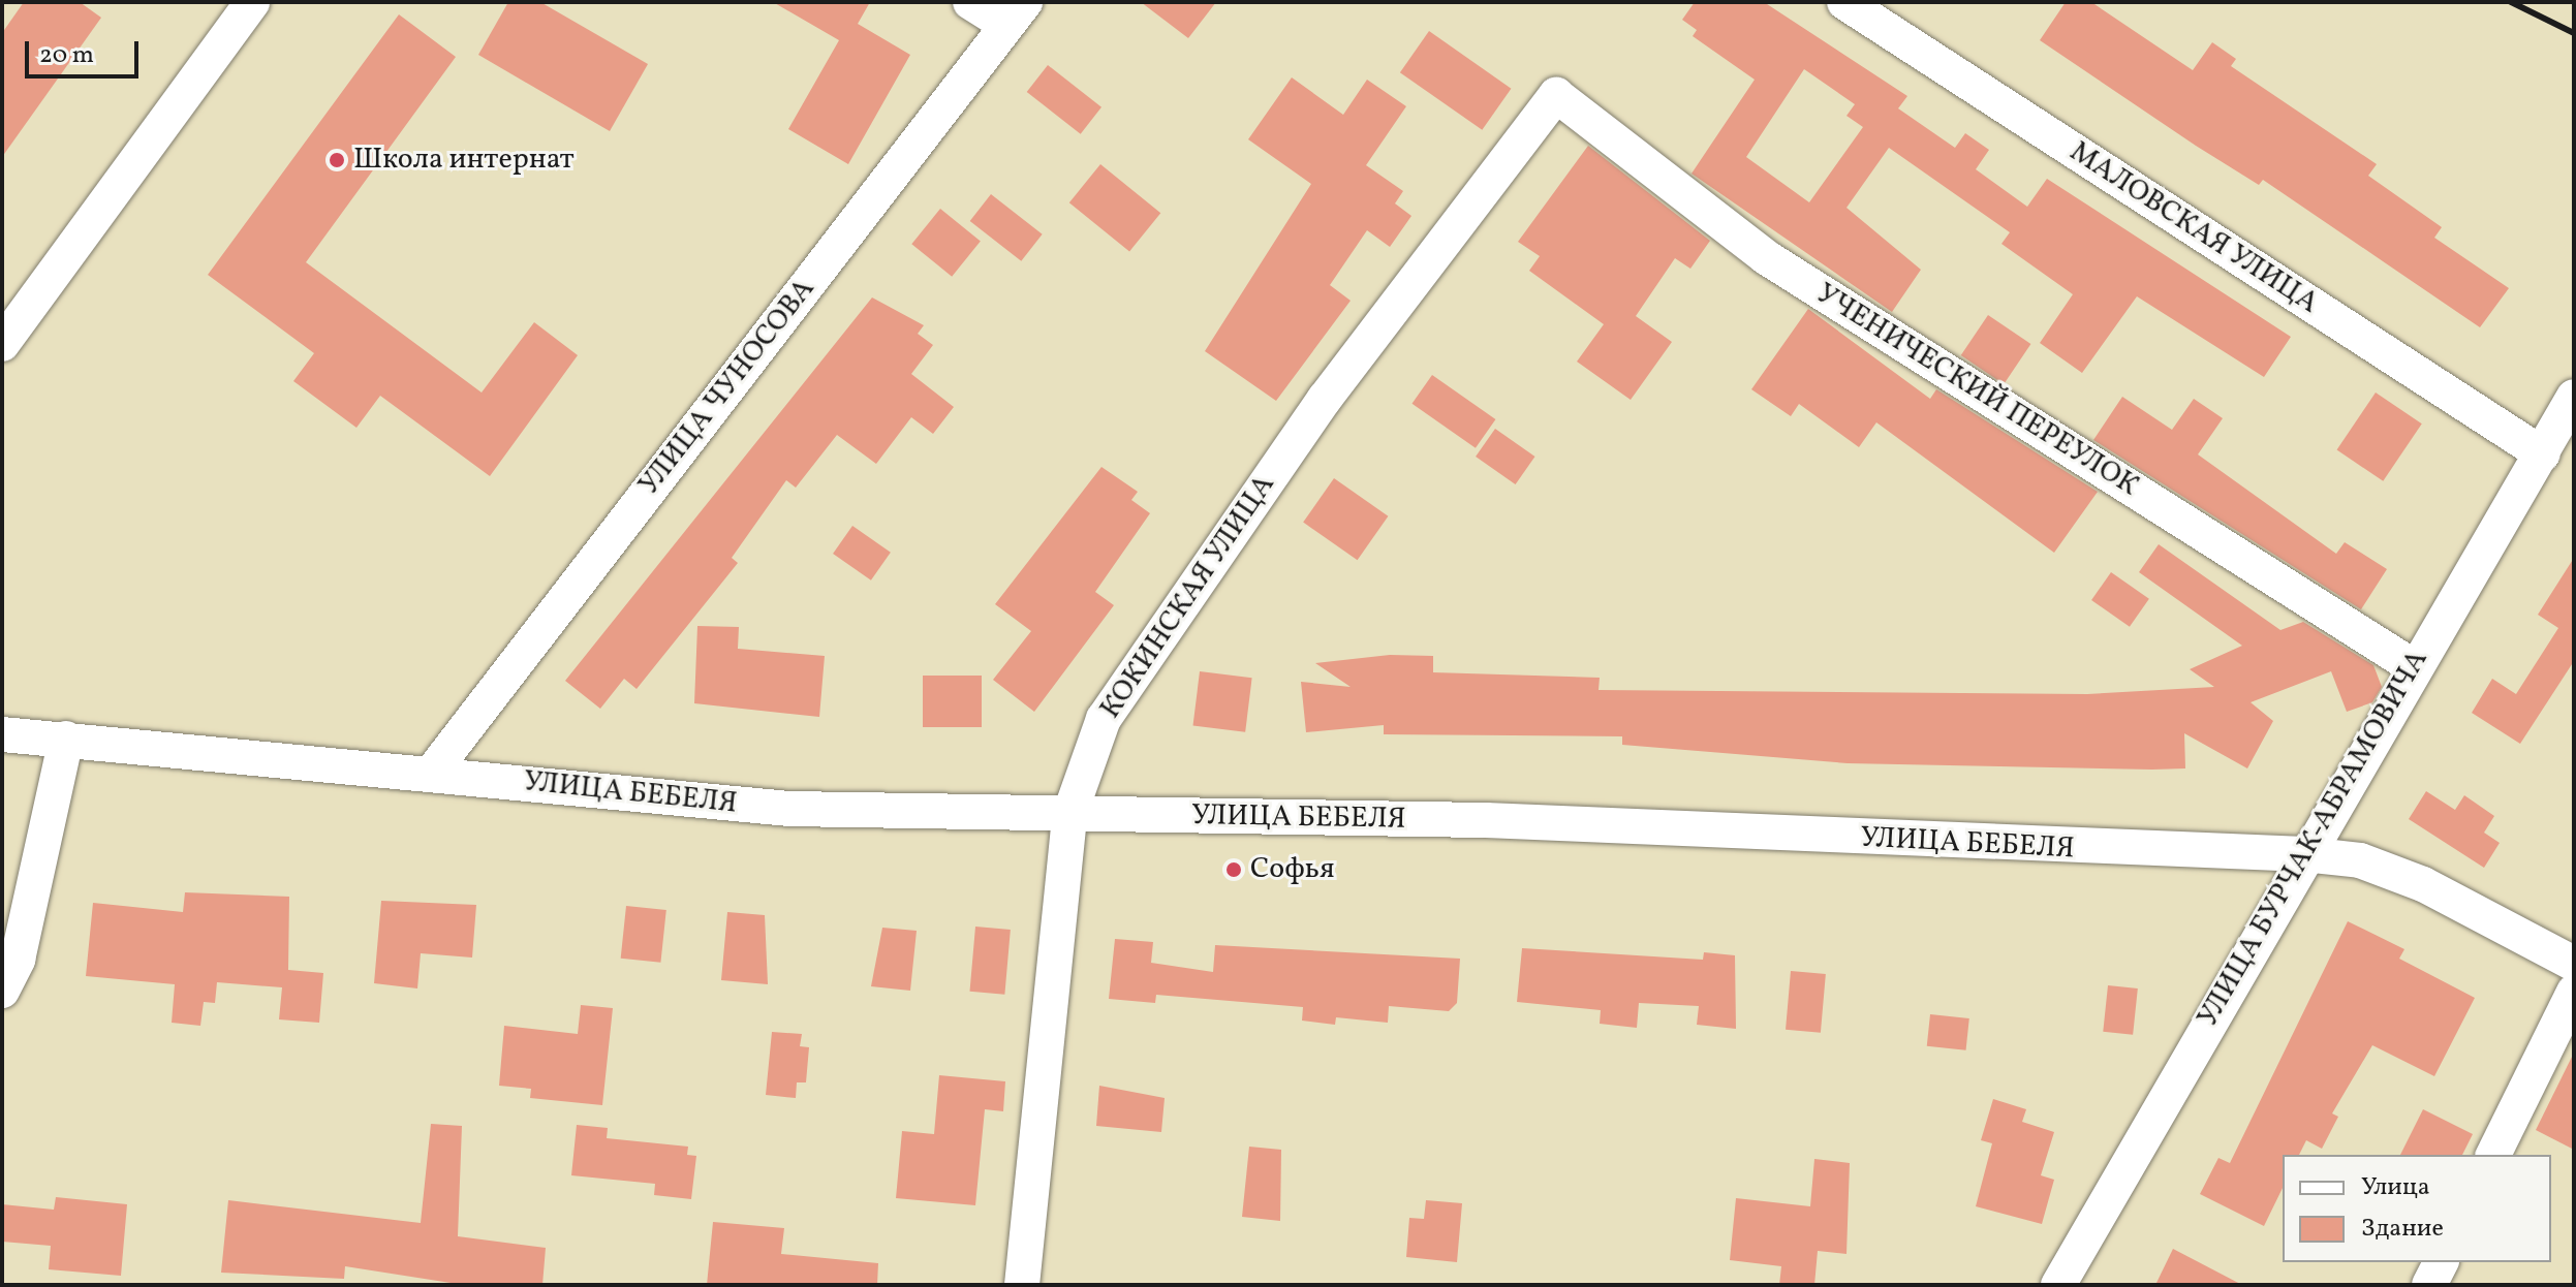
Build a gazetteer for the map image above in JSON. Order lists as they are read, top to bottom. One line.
{"streets":{"street":["МАЛОВСКАЯ УЛИЦА","УЛИЦА ЧУНОСОВА","УЧЕНИЧЕСКИЙ ПЕРЕУЛОК","КОКИНСКАЯ УЛИЦА","УЛИЦА БЕБЕЛЯ","УЛИЦА БУРЧАК-АБРАМОВИЧА"]},"crossings":[["МАЛОВСКАЯ УЛИЦА","УЛИЦА БУРЧАК-АБРАМОВИЧА"],["УЛИЦА ЧУНОСОВА","УЛИЦА БЕБЕЛЯ"],["УЧЕНИЧЕСКИЙ ПЕРЕУЛОК","КОКИНСКАЯ УЛИЦА"],["УЧЕНИЧЕСКИЙ ПЕРЕУЛОК","УЛИЦА БУРЧАК-АБРАМОВИЧА"],["КОКИНСКАЯ УЛИЦА","УЛИЦА БЕБЕЛЯ"],["УЛИЦА БЕБЕЛЯ","УЛИЦА БУРЧАК-АБРАМОВИЧА"]],"places":["Школа интернат","Софья"],"legend":["Улица","Здание"],"scale_bar":"20 m"}
